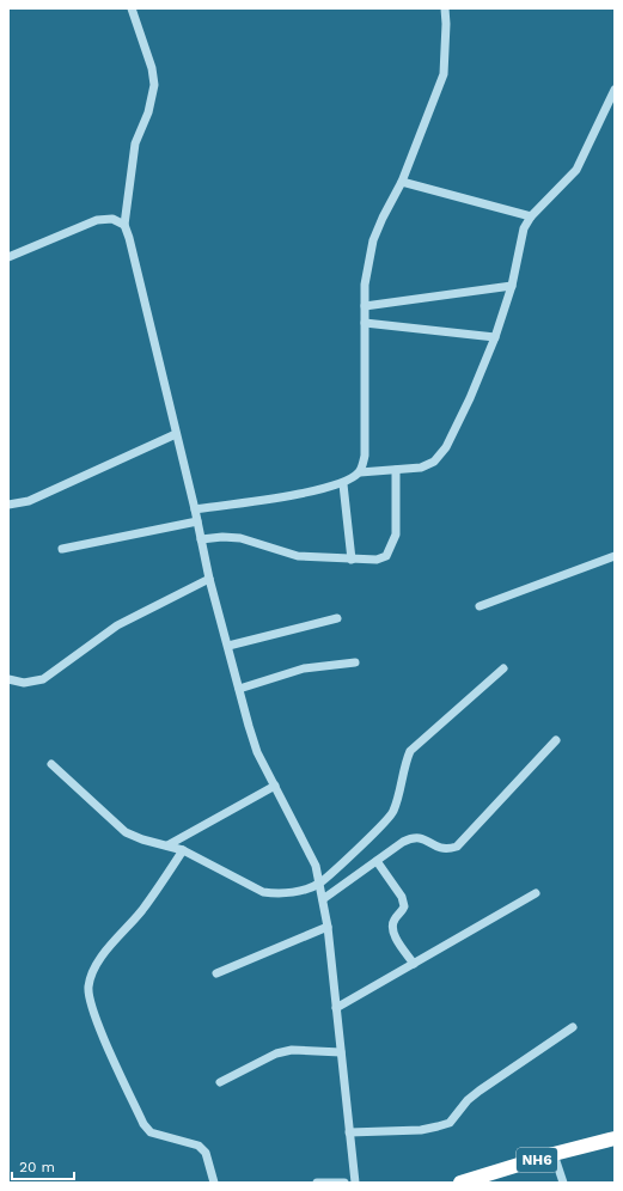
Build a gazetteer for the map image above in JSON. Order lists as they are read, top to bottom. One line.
{"streets":{"highway":["NH6"]},"scale_bar":"20 m"}
